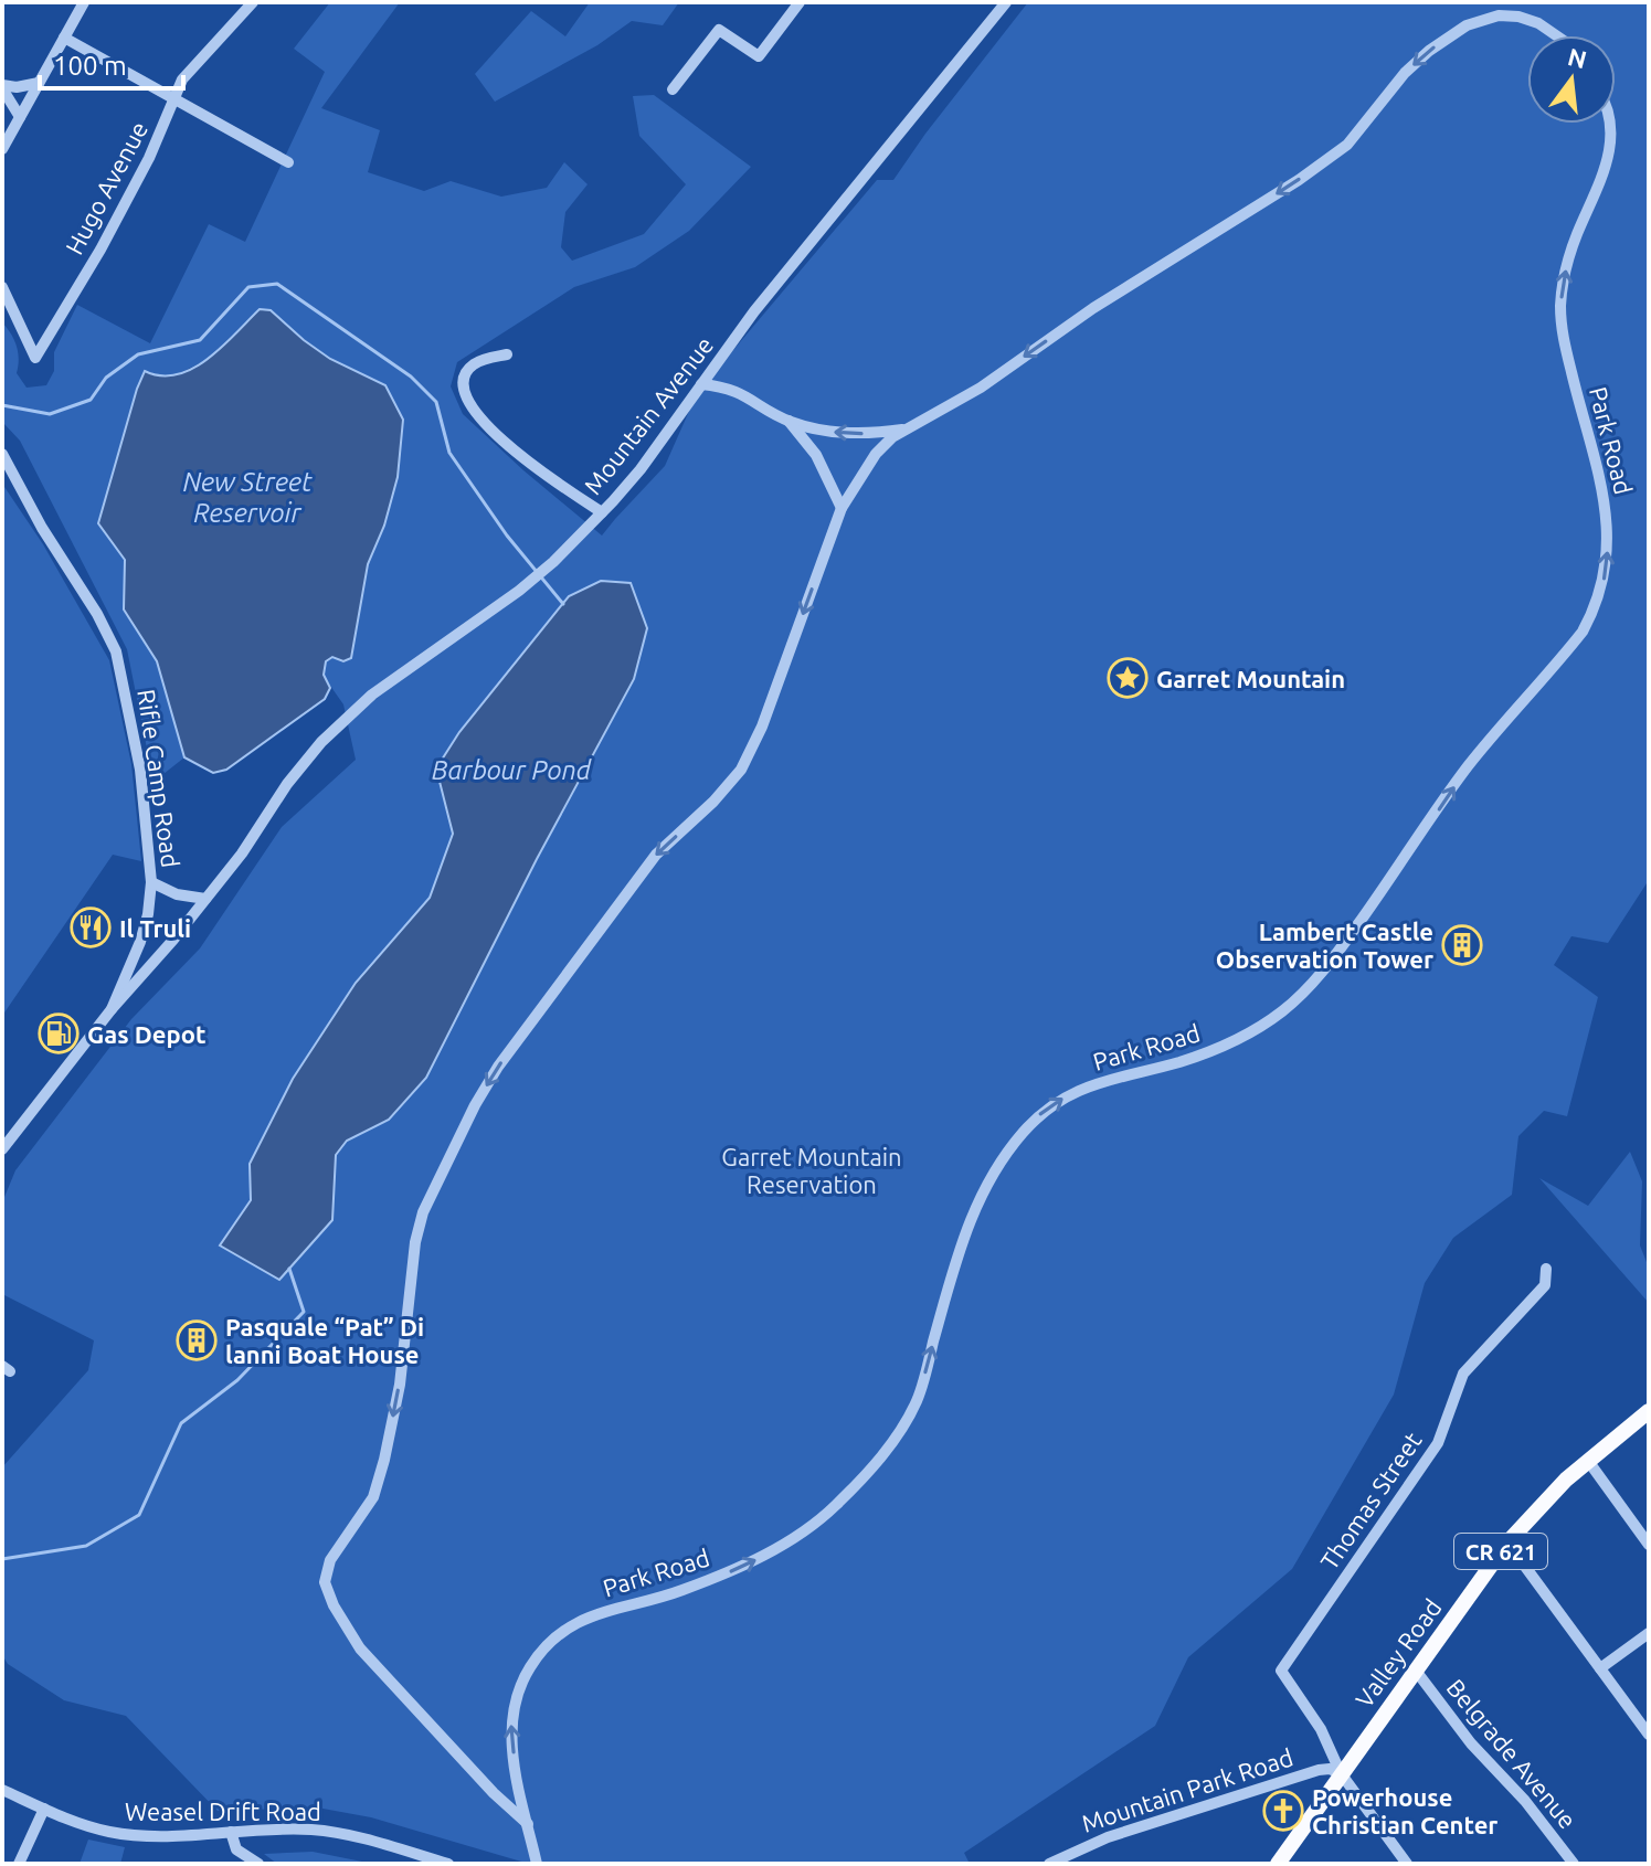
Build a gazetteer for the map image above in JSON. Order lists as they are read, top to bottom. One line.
{"streets":{"main road":["CR 621","Valley Road"],"street":["Hugo Avenue","Mountain Avenue","Park Road","Rifle Camp Road","Thomas Street","Belgrade Avenue","Mountain Park Road","Weasel Drift Road"]},"crossings":[["Mountain Avenue","Rifle Camp Road"],["Thomas Street","Valley Road"],["Thomas Street","Mountain Park Road"],["Valley Road","Belgrade Avenue"],["Valley Road","Mountain Park Road"]],"one_way":["Park Road"],"water":["New Street Reservoir","Barbour Pond"],"parks":["Garret Mountain Reservation"],"places":{"place":["Garret Mountain"],"restaurant":["Il Truli"],"building":["Lambert Castle Observation Tower","Pasquale “Pat” Di lanni Boat House"],"fuel station":["Gas Depot"],"church":["Powerhouse Christian Center"]},"scale_bar":"100 m","north":"top"}
